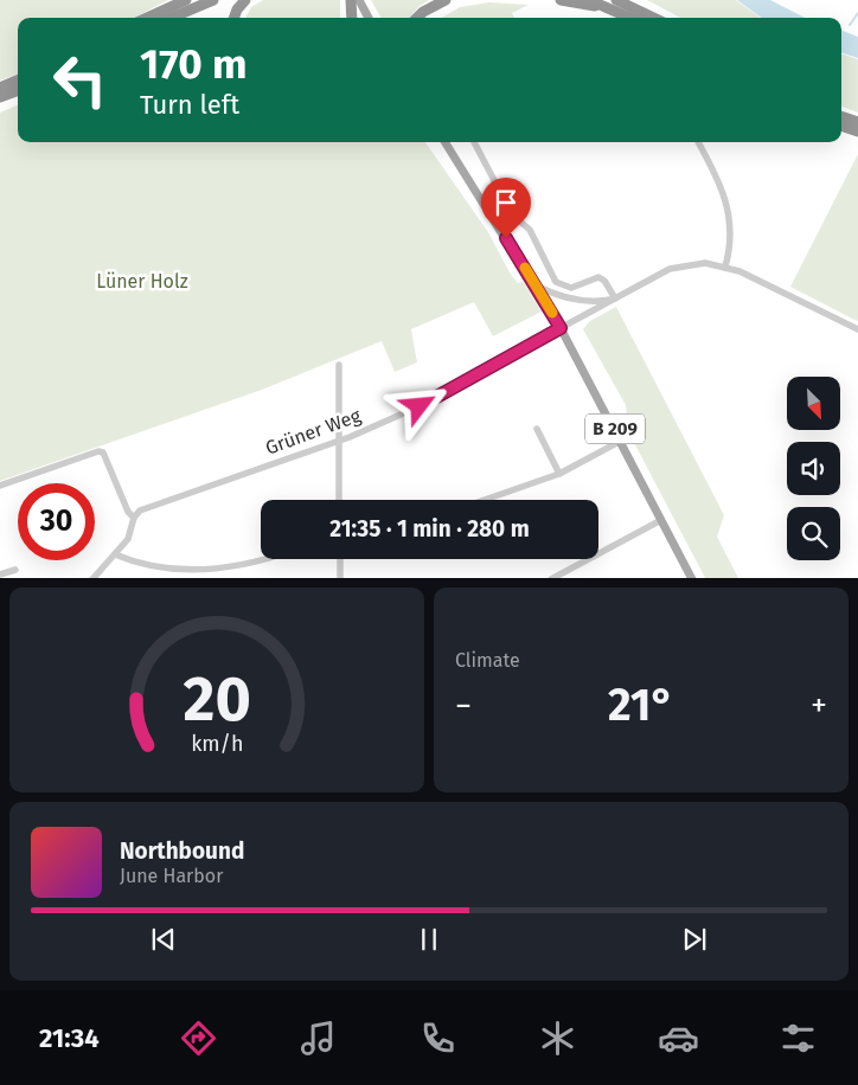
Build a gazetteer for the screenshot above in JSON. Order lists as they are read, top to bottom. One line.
{"streets":{"main road":["B 209"],"street":["Grüner Weg"]},"crossings":[["B 209","Grüner Weg"]],"parks":["Lüner Holz"],"north":"bottom right","page":{"turn":["170 m","Turn left"],"limit":"30","trip":"21:35 · 1 min · 280 m","tile":"Climate","heat":["−","21°","+"],"song":["Northbound","June Harbor"],"tabs":"21:34","gauge":["20","km/h"]}}
